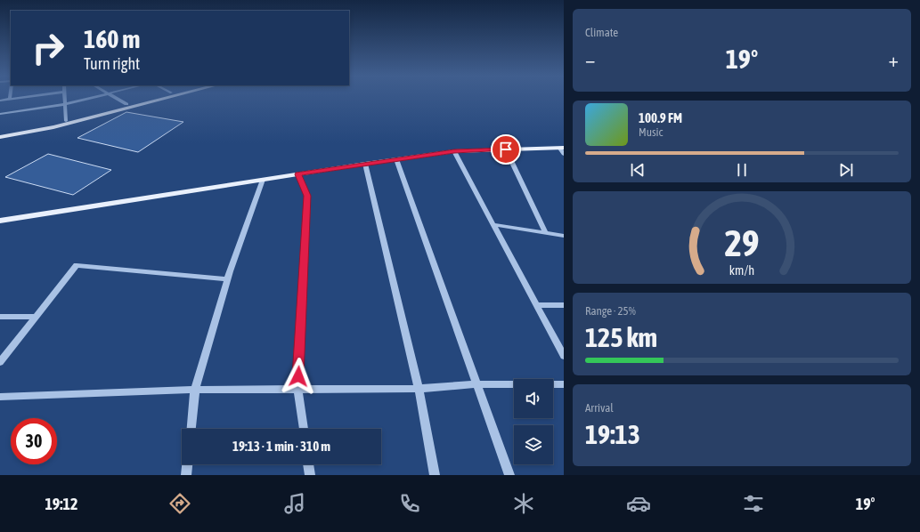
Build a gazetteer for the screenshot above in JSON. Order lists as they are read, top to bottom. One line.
{"page":{"tile":["Climate",["Range · 25%","125 km"],["Arrival","19:13"]],"turn":["160 m","Turn right"],"heat":["−","19°","+"],"song":["100.9 FM","Music"],"limit":"30","trip":"19:13 · 1 min · 310 m","tabs":["19:12","19°"],"gauge":["29","km/h"]}}
